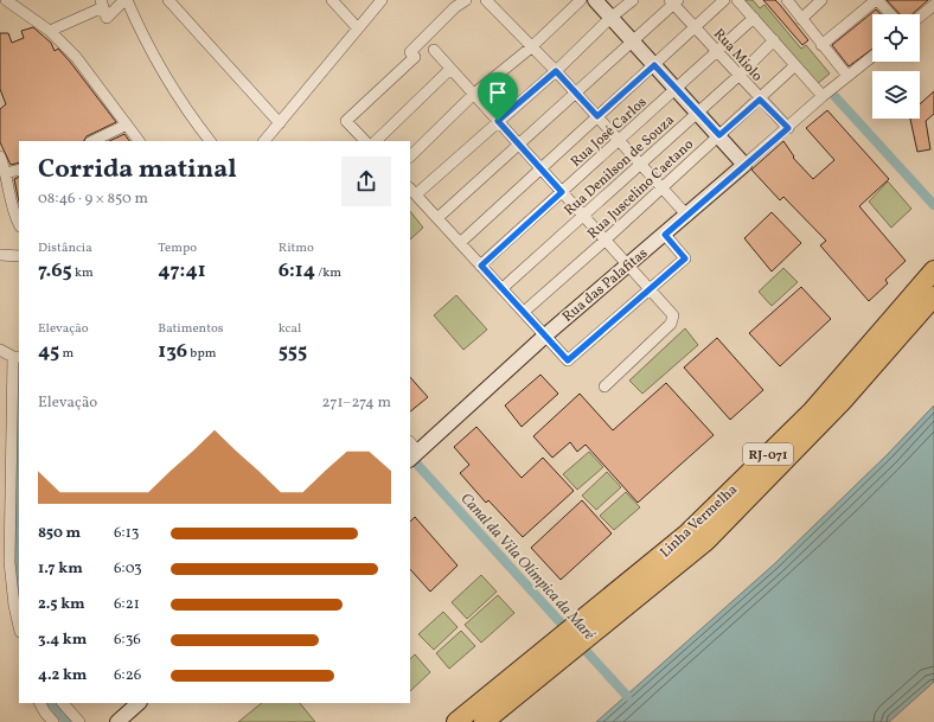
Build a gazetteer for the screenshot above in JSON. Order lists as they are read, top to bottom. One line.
{"streets":{"highway":["RJ-071","Linha Vermelha"],"street":["Rua Miolo","Rua José Carlos","Rua Denilson de Souza","Rua Juscelino Caetano","Rua das Palafitas"]},"crossings":[["Rua Miolo","Rua José Carlos"],["Rua Miolo","Rua Denilson de Souza"],["Rua Miolo","Rua Juscelino Caetano"],["Rua Miolo","Rua das Palafitas"]],"water":["Canal da Vila Olímpica da Maré"],"page":{"heading":["Corrida matinal","08:46 · 9 × 850 m"],"stats":[["Distância","7.65 km"],["Tempo","47:41"],["Ritmo","6:14 /km"],["Elevação","45 m"],["Batimentos","136 bpm"],["kcal","555"]],"chart":["Elevação","271–274 m"],"list":[{"name":"850 m","note":"6:13"},{"name":"1.7 km","note":"6:03"},{"name":"2.5 km","note":"6:21"},{"name":"3.4 km","note":"6:36"},{"name":"4.2 km","note":"6:26"}]}}
